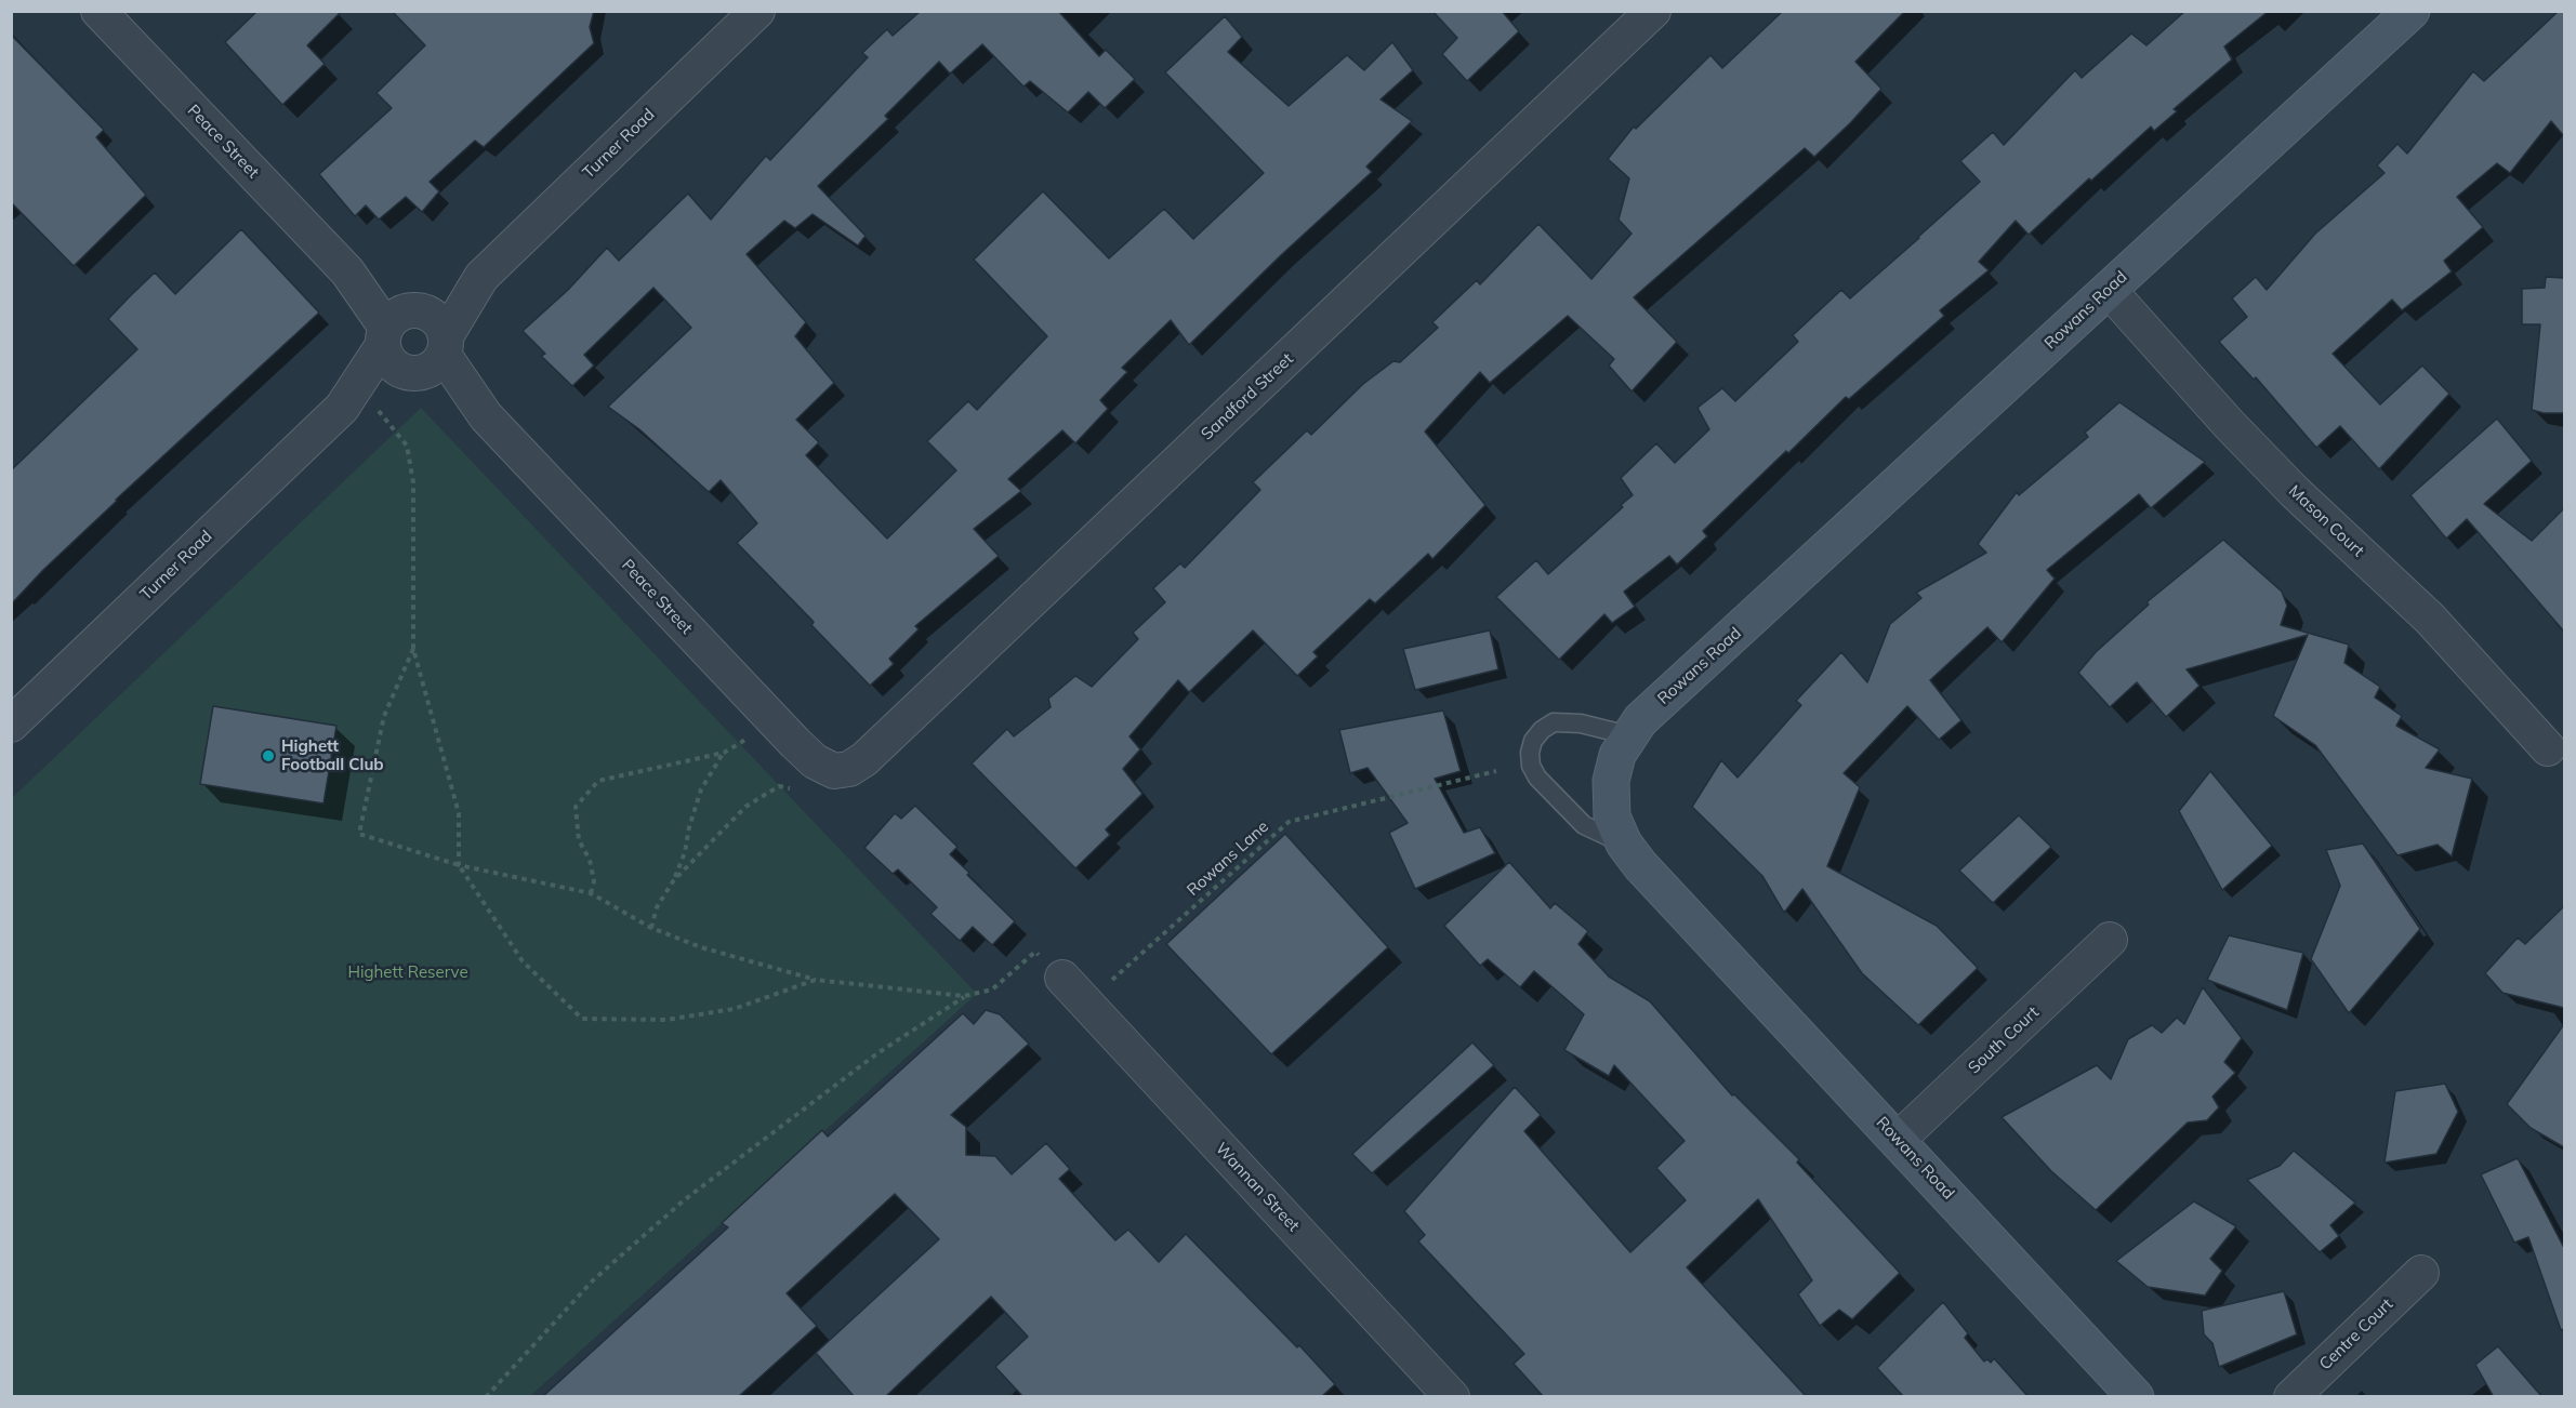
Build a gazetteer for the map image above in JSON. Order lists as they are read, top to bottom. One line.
{"streets":{"street":["Peace Street","Turner Road","Rowans Road","Sandford Street","Mason Court","South Court","Wannan Street","Centre Court"],"path":["Rowans Lane"]},"crossings":[["Peace Street","Turner Road"],["Peace Street","Sandford Street"],["Rowans Road","Mason Court"],["Rowans Road","South Court"]],"parks":["Highett Reserve"],"places":["Highett Football Club"]}
